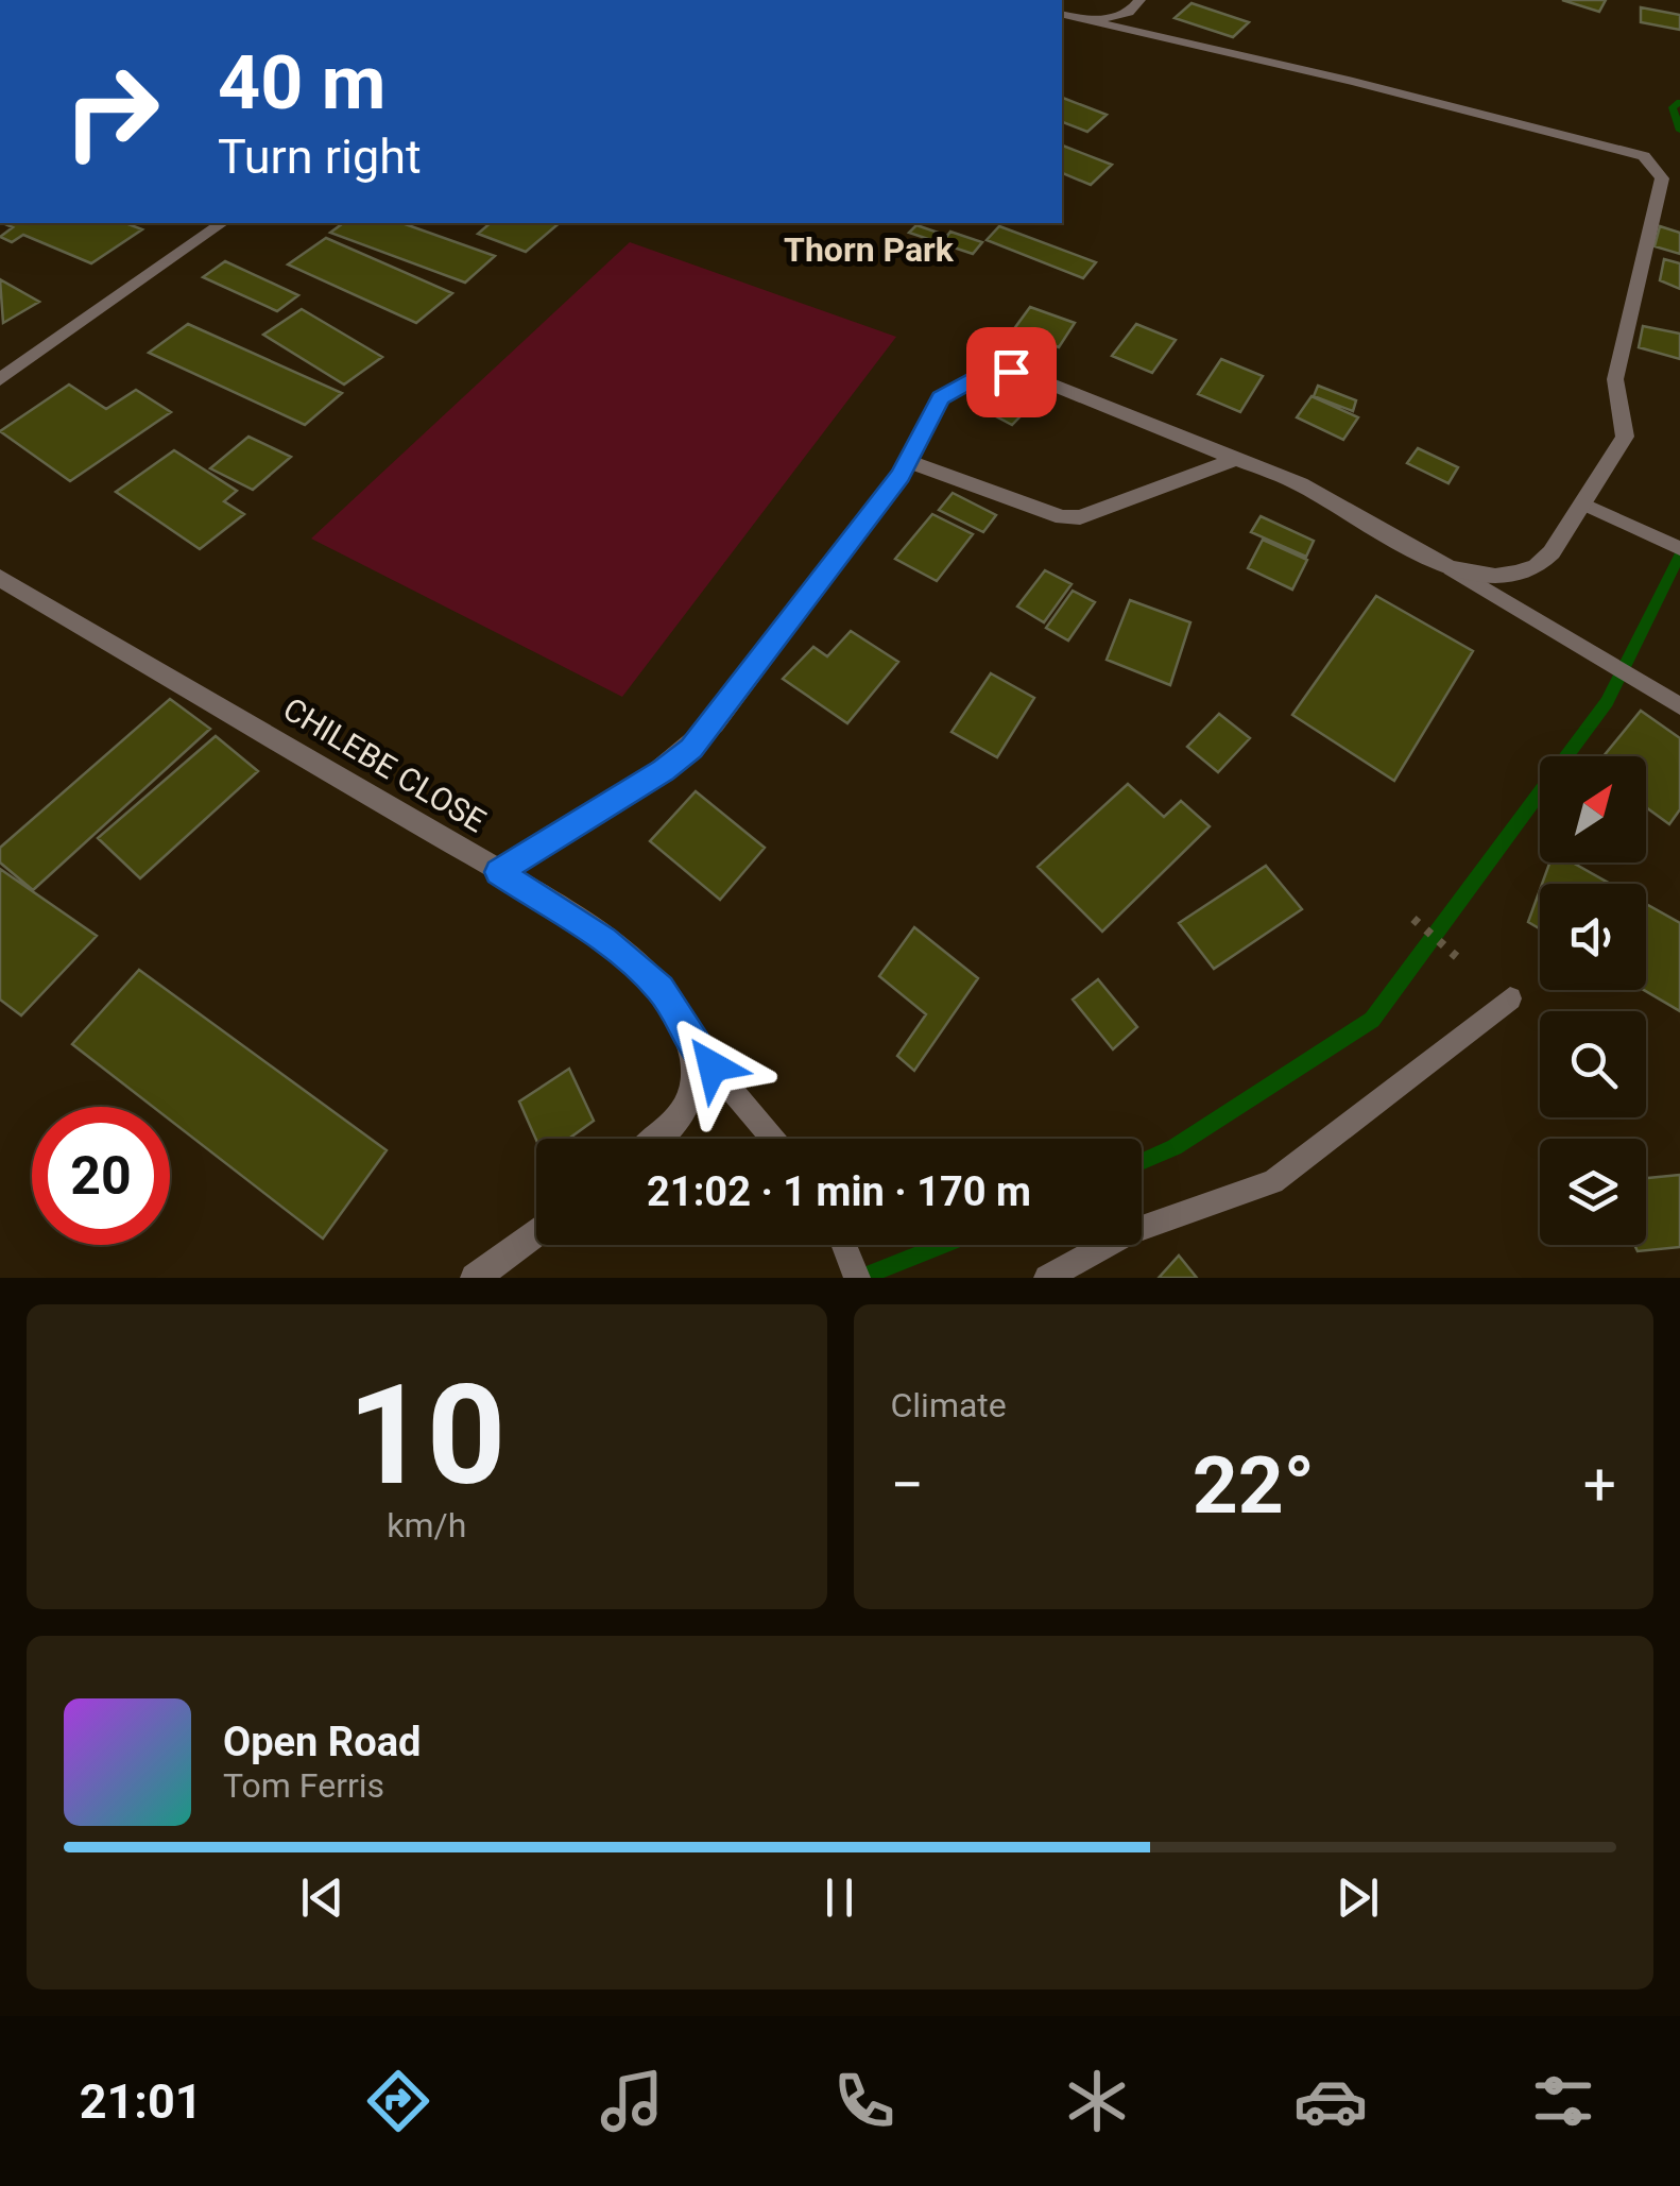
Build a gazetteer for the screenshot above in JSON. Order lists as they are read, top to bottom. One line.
{"streets":{"street":["CHILEBE CLOSE"]},"districts":["Thorn Park"],"north":"top right","page":{"turn":["40 m","Turn right"],"limit":"20","trip":"21:02 · 1 min · 170 m","tile":[["10","km/h"],"Climate"],"heat":["−","22°","+"],"song":["Open Road","Tom Ferris"],"tabs":"21:01"}}
